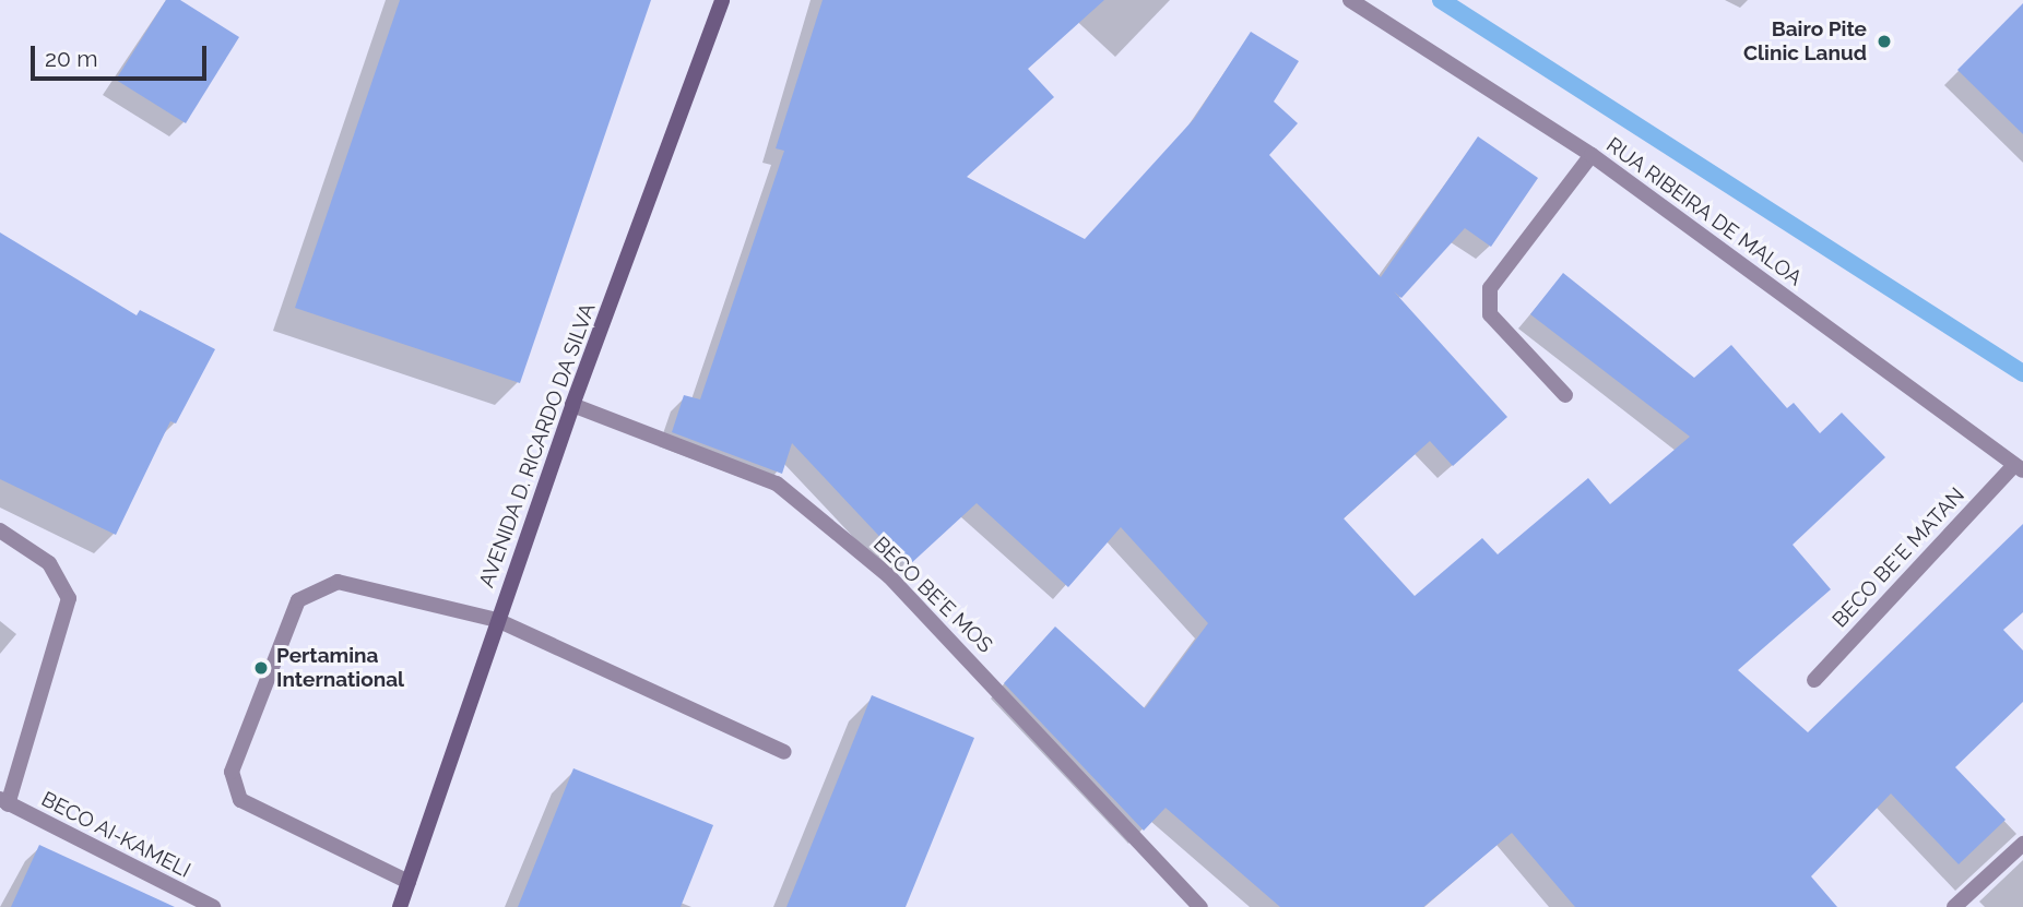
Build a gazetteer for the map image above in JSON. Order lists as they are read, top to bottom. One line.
{"streets":{"main road":["AVENIDA D. RICARDO DA SILVA"],"street":["RUA RIBEIRA DE MALOA","BECO BE'E MATAN","BECO BE'E MOS","BECO AI-KAMELI"]},"crossings":[["RUA RIBEIRA DE MALOA","BECO BE'E MATAN"],["AVENIDA D. RICARDO DA SILVA","BECO BE'E MOS"]],"places":["Bairo Pite Clinic Lanud","Pertamina International"],"scale_bar":"20 m"}
